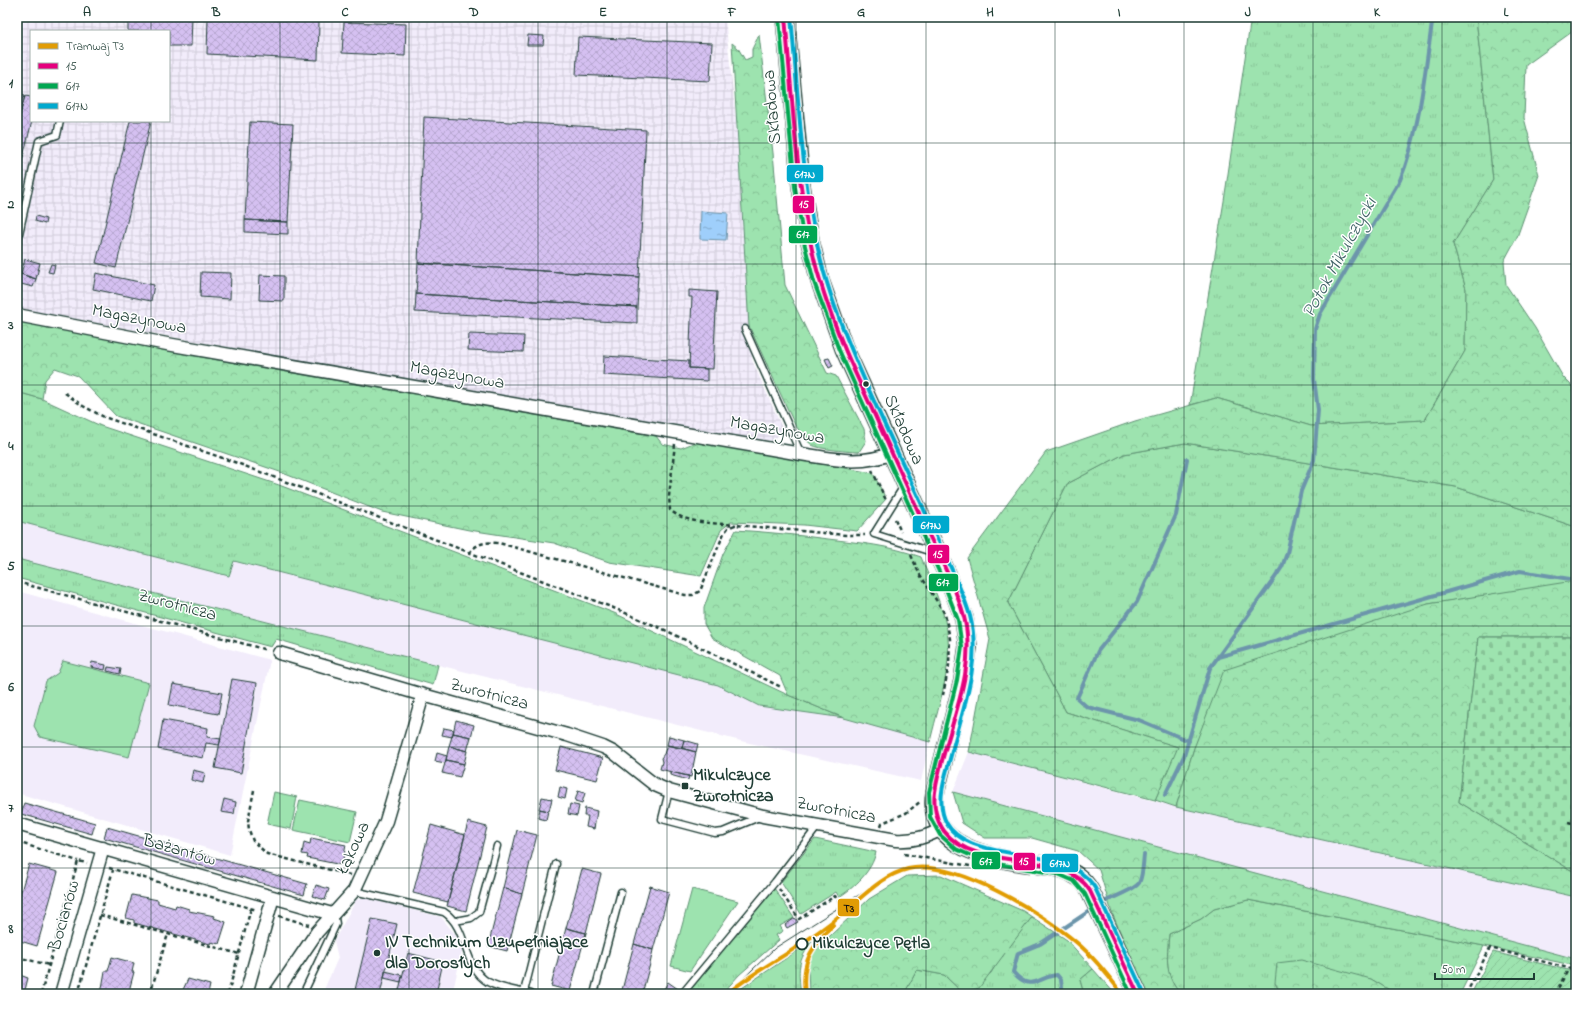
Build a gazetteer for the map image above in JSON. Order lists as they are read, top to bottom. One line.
{"streets":{"main road":["Składowa"],"street":["Magazynowa","Zwrotnicza","Łąkowa","Bażantów","Bocianów"]},"crossings":[["Składowa","Magazynowa"],["Składowa","Zwrotnicza"],["Zwrotnicza","Łąkowa"],["Łąkowa","Bażantów"],["Bażantów","Bocianów"]],"water":["Potok Mikulczycki"],"places":{"transit":["Mikulczyce Zwrotnicza"],"other":["Mikulczyce Pętla","IV Technikum Uzupełniające dla Dorosłych"]},"lines":["transit line 15","transit line 617N","transit line 617","tram line T3"],"legend":["Tramwaj T3","15","617","617N"],"scale_bar":"50 m","grid":{"columns":["A","B","C","D","E","F","G","H","I","J","K","L"],"rows":["1","2","3","4","5","6","7","8"]}}
